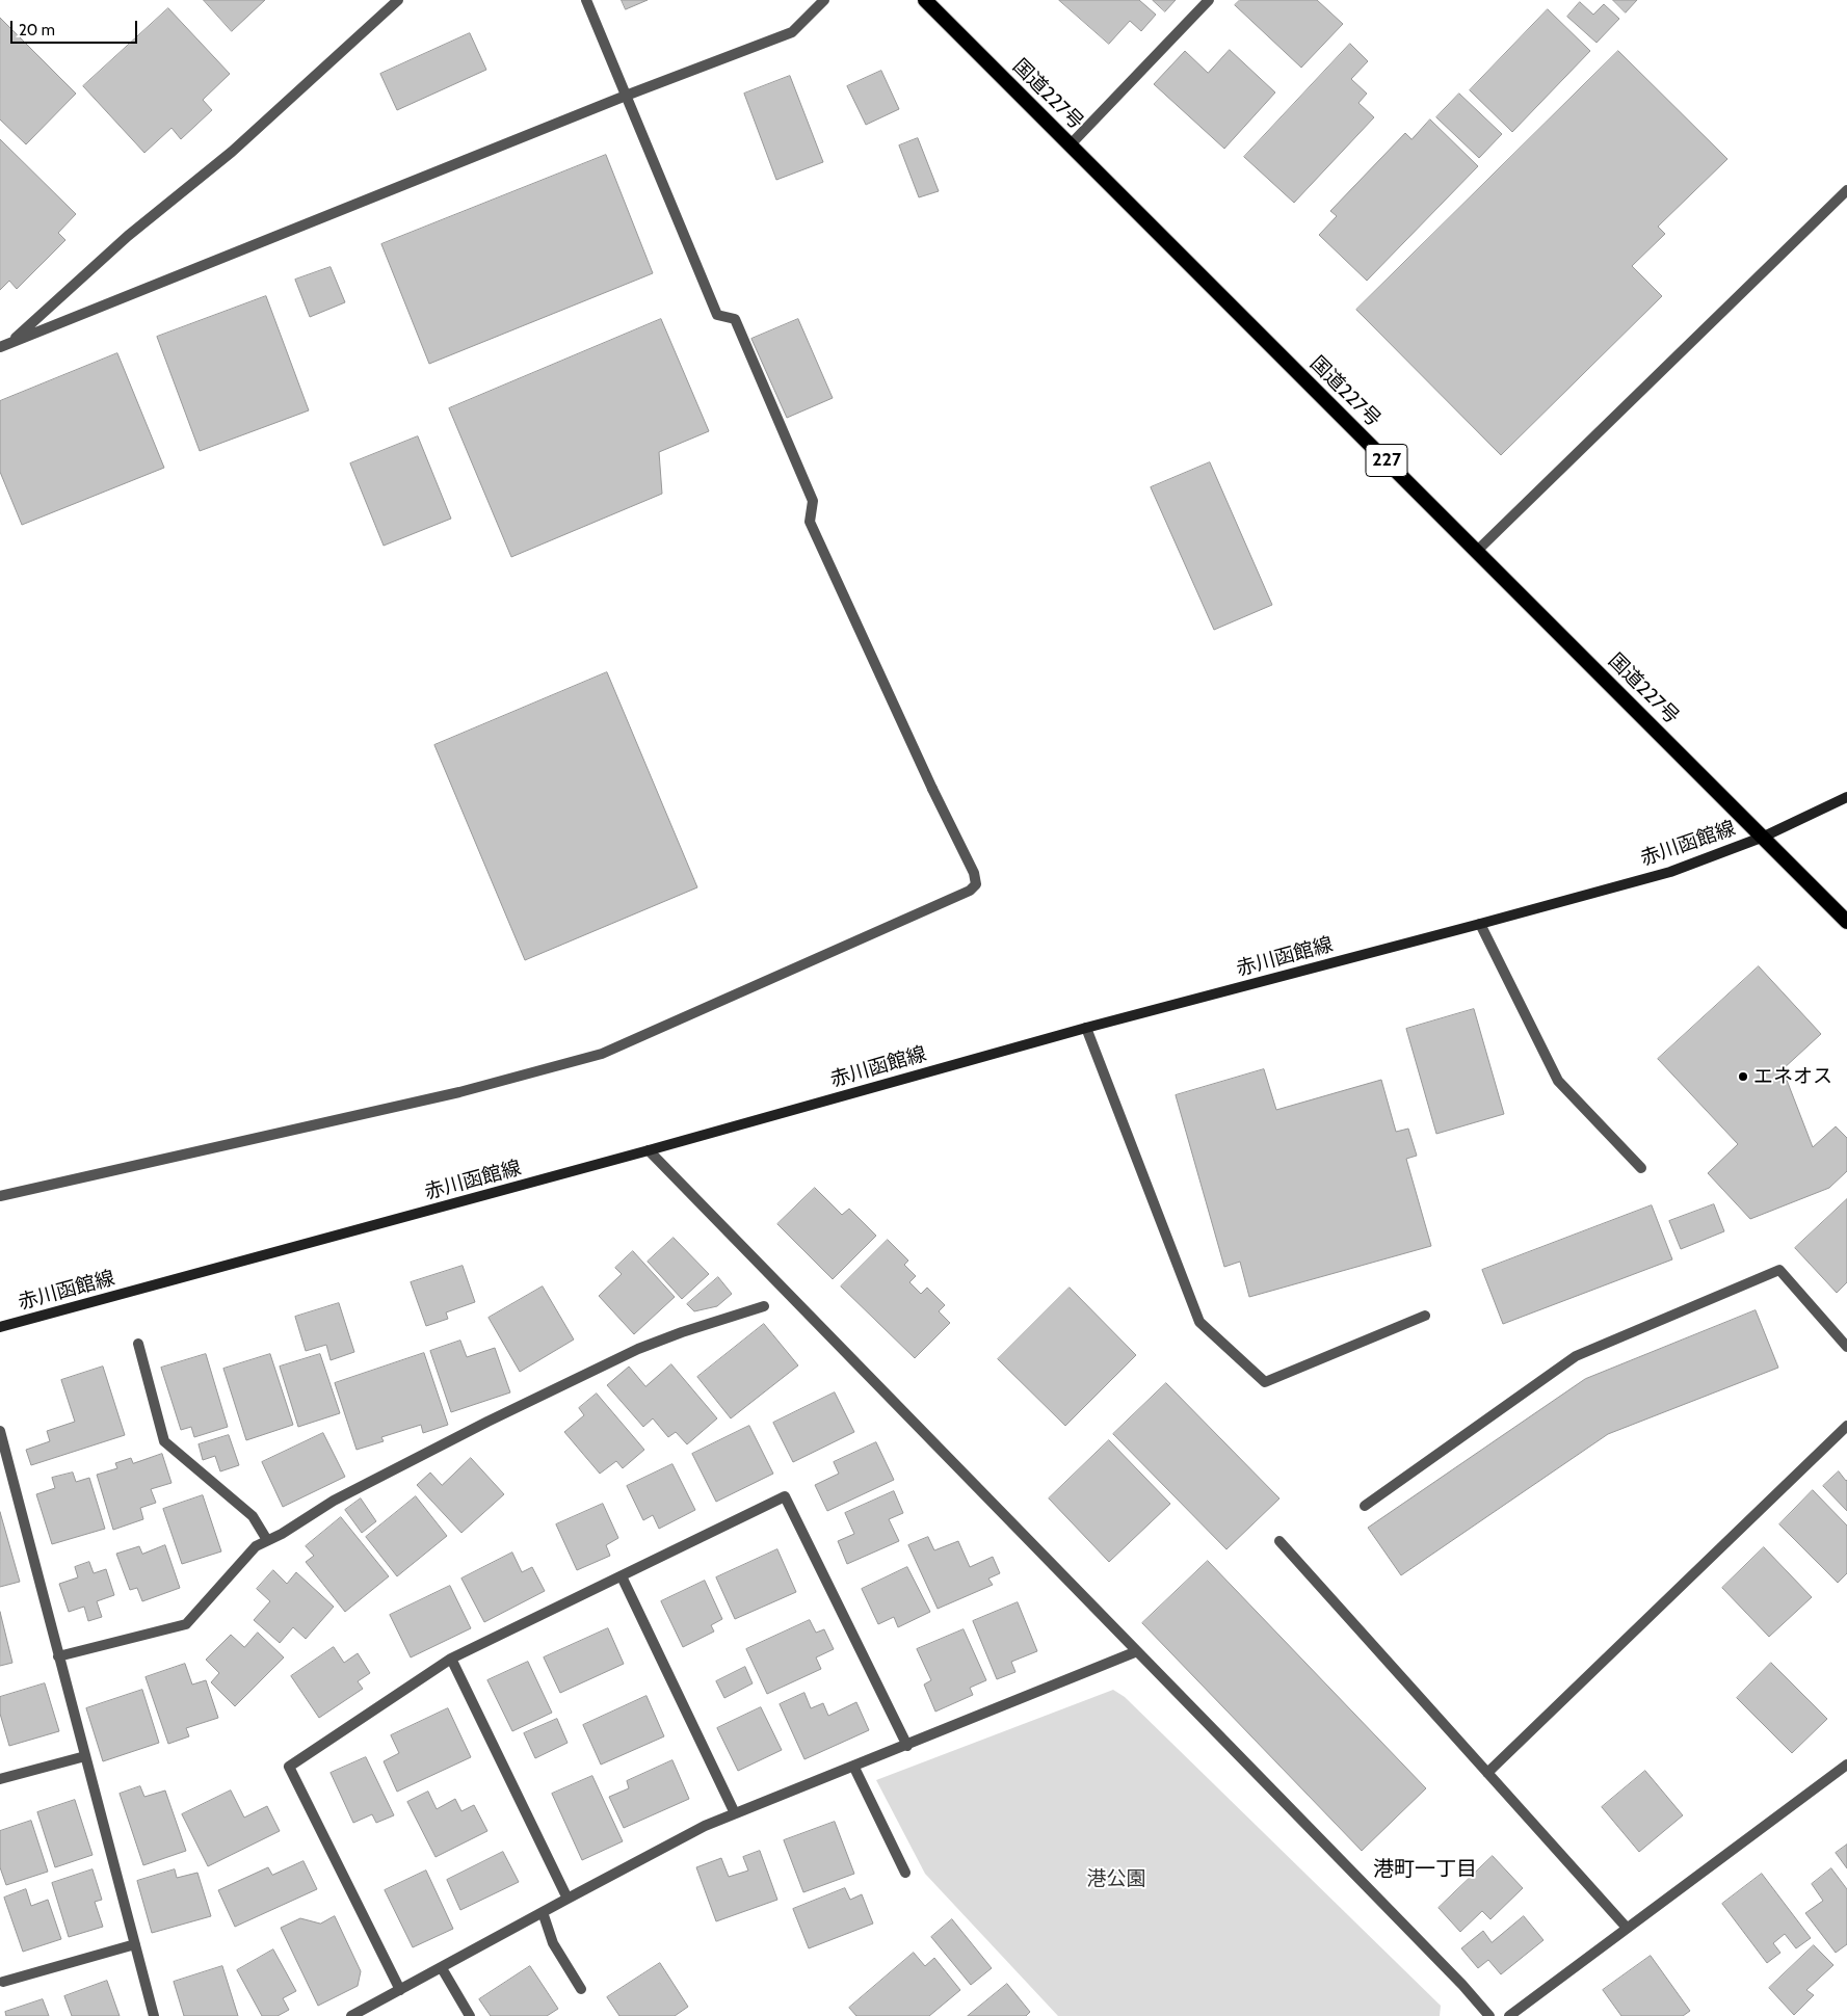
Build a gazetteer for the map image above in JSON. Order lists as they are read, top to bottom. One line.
{"streets":{"highway":["国道227号","227"],"main road":["赤川函館線"]},"crossings":[["国道227号","赤川函館線"]],"districts":["港町一丁目"],"parks":["港公園"],"places":["エネオス"],"scale_bar":"20 m"}
